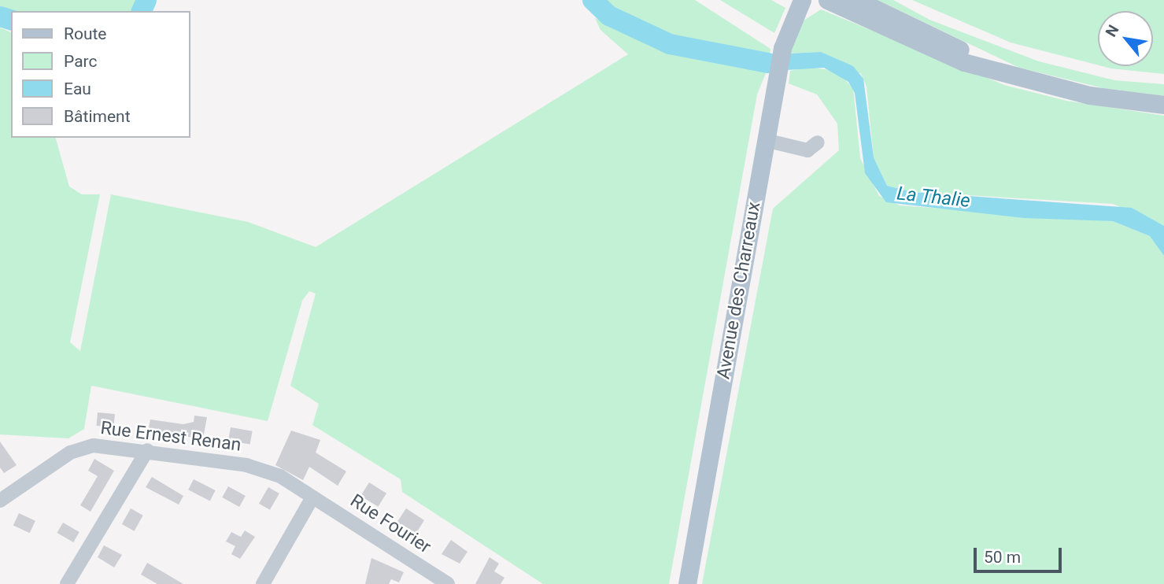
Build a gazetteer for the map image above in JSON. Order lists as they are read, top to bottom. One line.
{"streets":{"main road":["Avenue des Charreaux"],"street":["Rue Ernest Renan","Rue Fourier"]},"crossings":[["Rue Ernest Renan","Rue Fourier"]],"water":["La Thalie"],"legend":["Route","Parc","Eau","Bâtiment"],"scale_bar":"50 m","north":"top left"}
